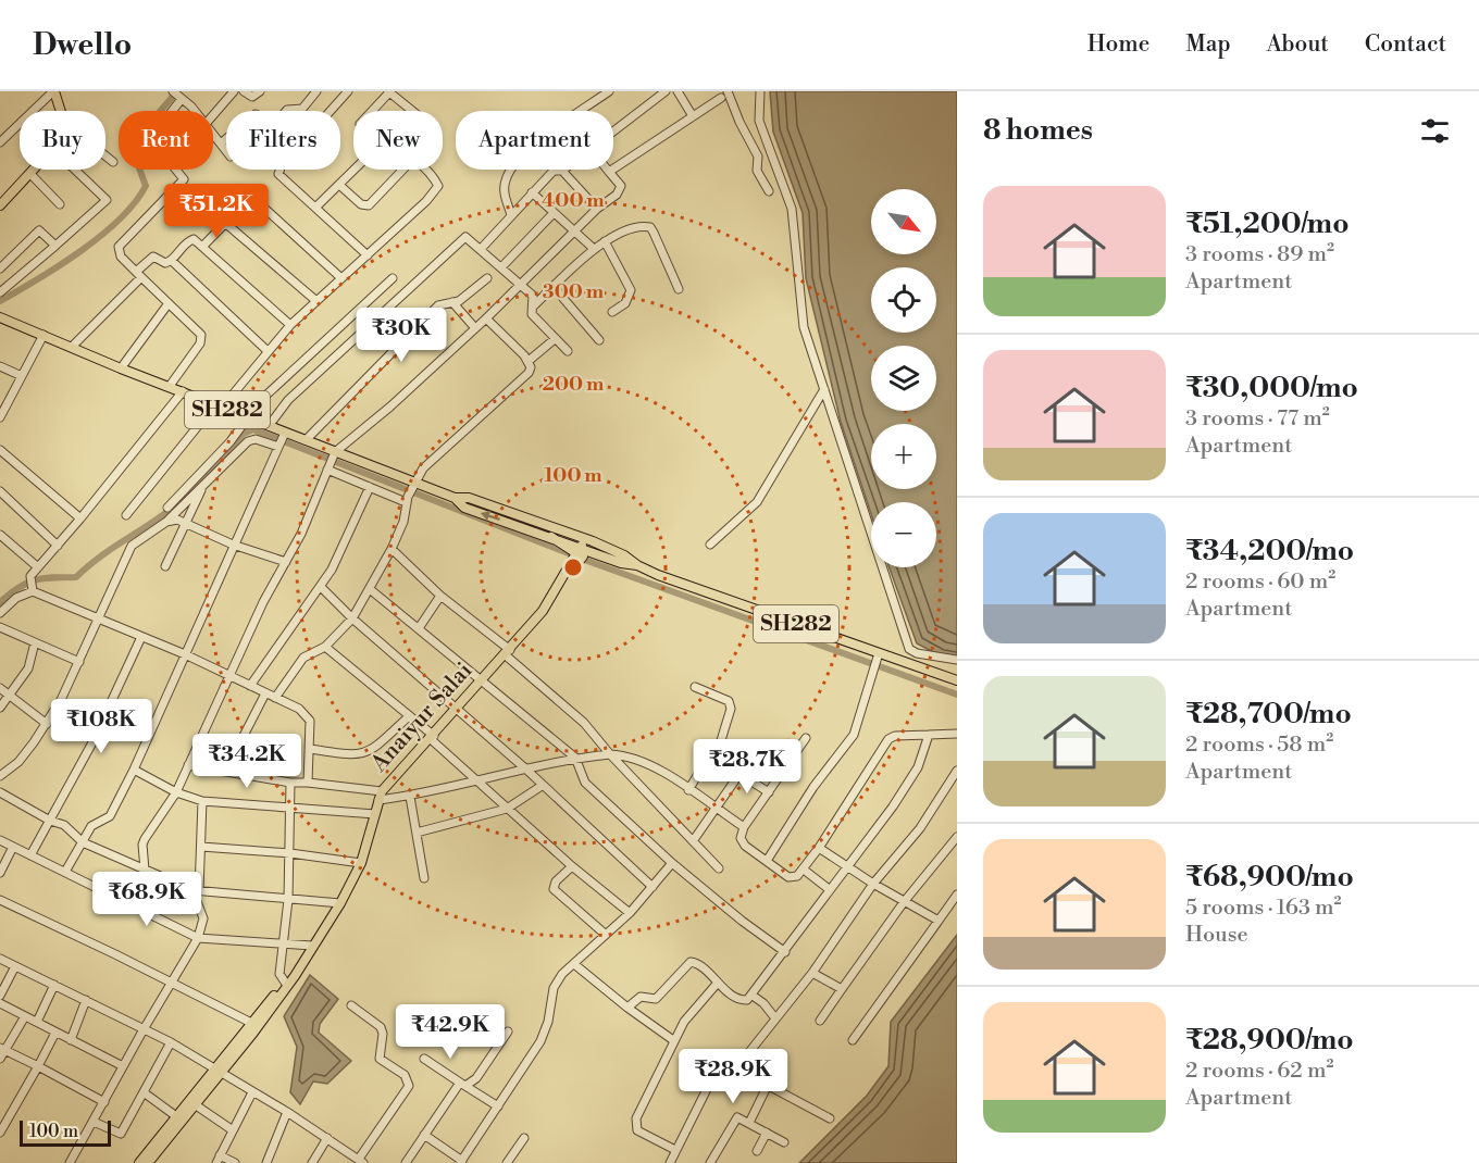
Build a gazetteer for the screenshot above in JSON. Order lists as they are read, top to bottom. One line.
{"streets":{"main road":["SH282","Anaiyur Salai"]},"crossings":[["SH282","Anaiyur Salai"]],"scale_bar":"100 m","north":"bottom right","page":{"header":"Dwello","nav":["Home","Map","About","Contact"],"heading":"8 homes","chip":["Buy","Rent","Filters","New","Apartment"],"list":[{"name":"₹51,200/mo","note":"3 rooms · 89 m² · Apartment"},{"name":"₹30,000/mo","note":"3 rooms · 77 m² · Apartment"},{"name":"₹34,200/mo","note":"2 rooms · 60 m² · Apartment"},{"name":"₹28,700/mo","note":"2 rooms · 58 m² · Apartment"},{"name":"₹68,900/mo","note":"5 rooms · 163 m² · House"},{"name":"₹28,900/mo","note":"2 rooms · 62 m² · Apartment"}],"price":["₹51.2K","₹30K","₹108K","₹34.2K","₹28.7K","₹68.9K","₹42.9K","₹28.9K"],"map_buttons":["+","−"],"scale":"100 m"},"rings":["400 m","300 m","200 m","100 m"]}
